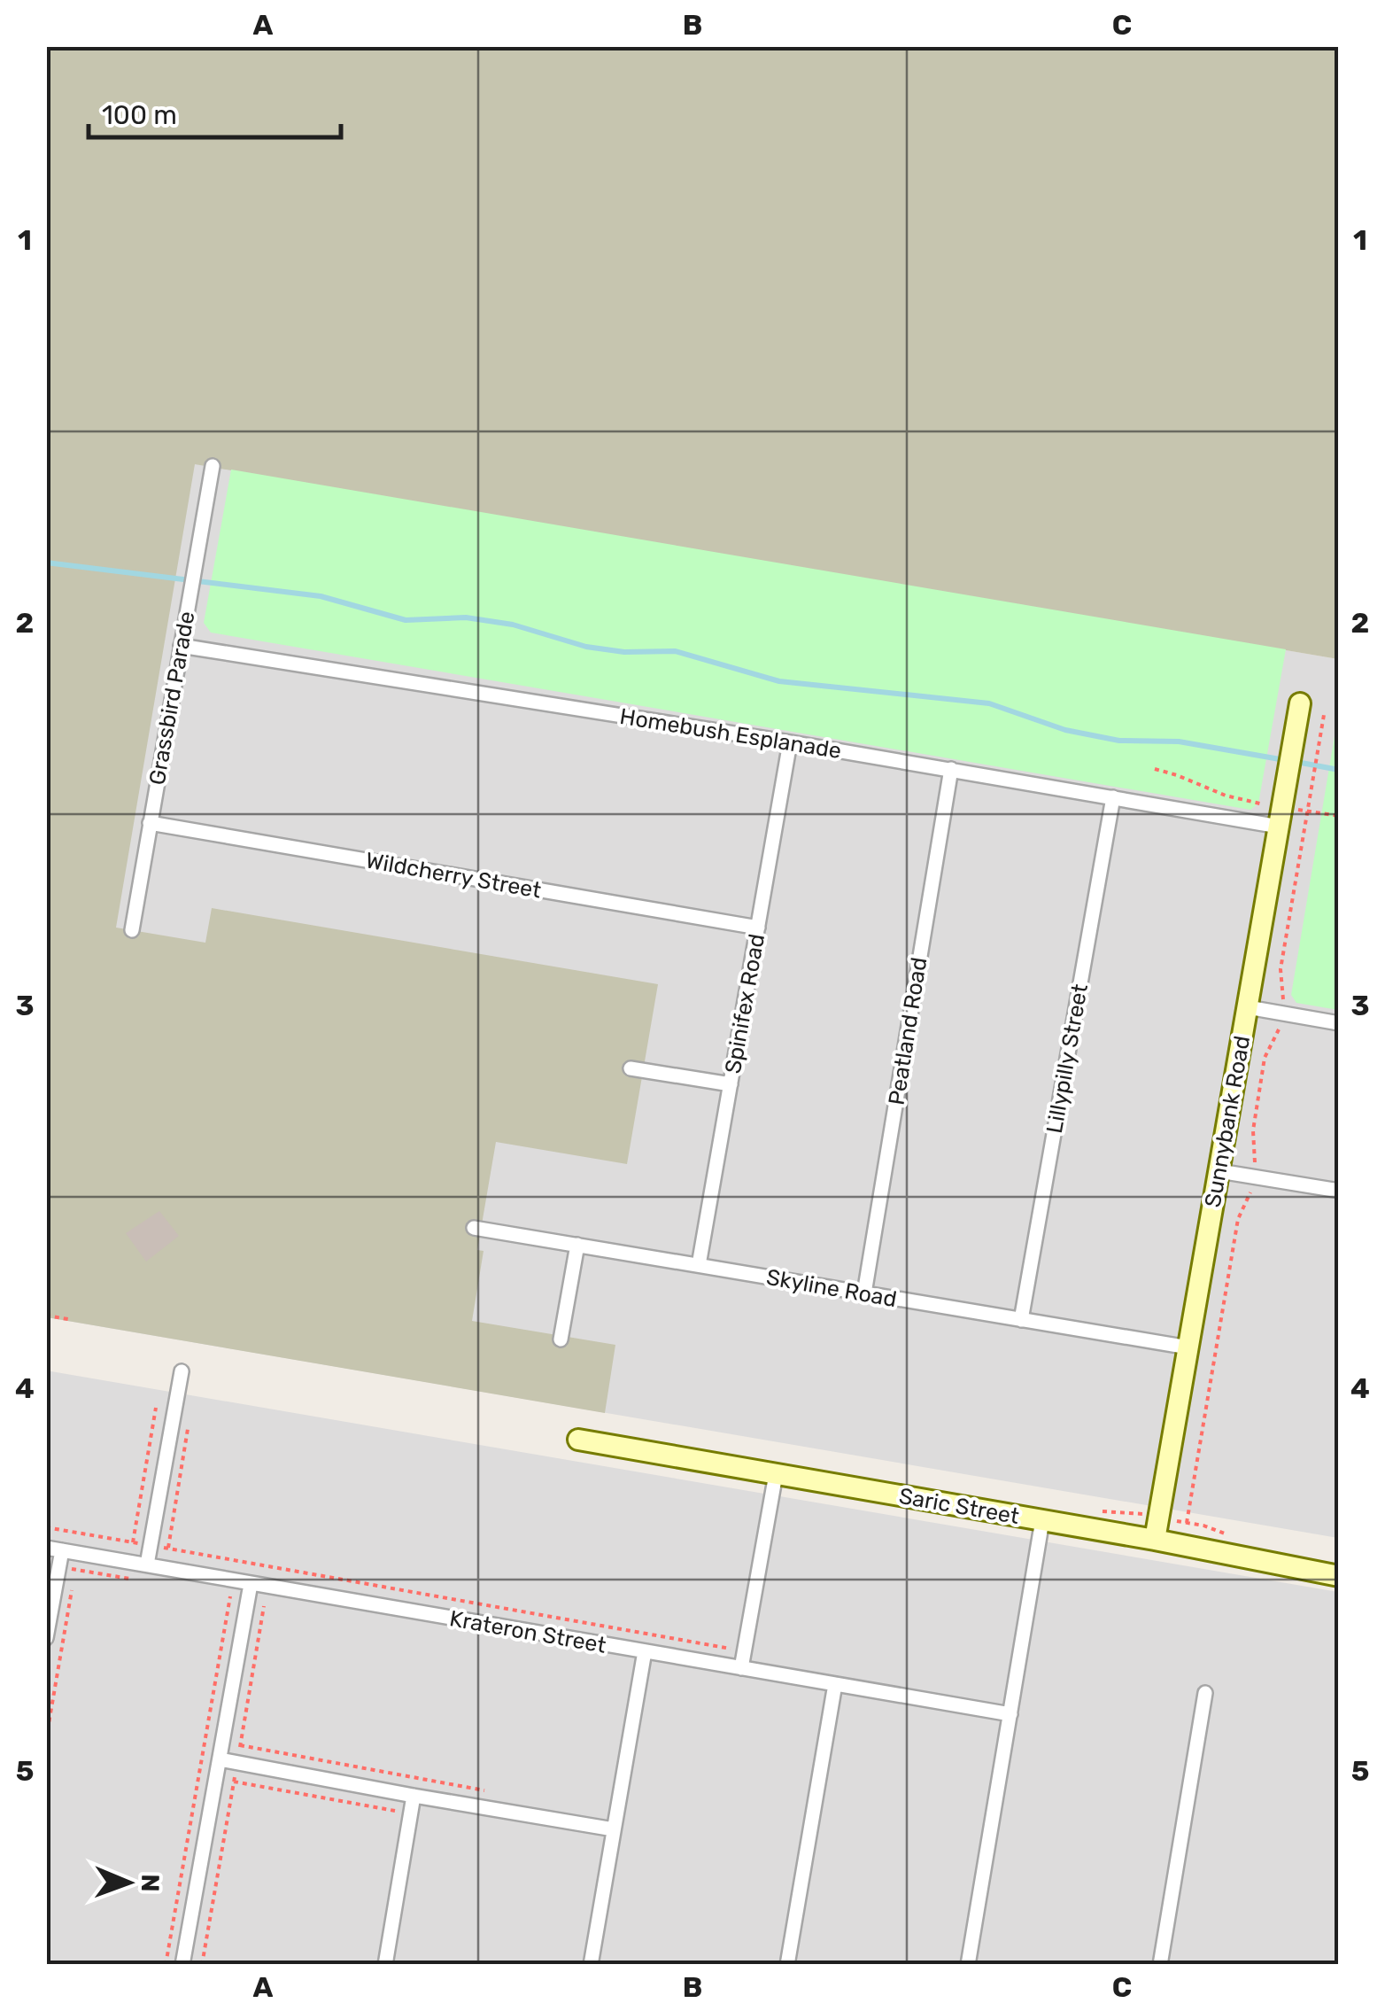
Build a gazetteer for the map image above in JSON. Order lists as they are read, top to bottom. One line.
{"streets":{"street":["Grassbird Parade","Homebush Esplanade","Wildcherry Street","Spinifex Road","Peatland Road","Lillypilly Street","Sunnybank Road","Skyline Road","Saric Street","Krateron Street"]},"crossings":[["Grassbird Parade","Homebush Esplanade"],["Grassbird Parade","Wildcherry Street"],["Homebush Esplanade","Spinifex Road"],["Homebush Esplanade","Peatland Road"],["Homebush Esplanade","Lillypilly Street"],["Homebush Esplanade","Sunnybank Road"],["Wildcherry Street","Spinifex Road"],["Spinifex Road","Skyline Road"],["Peatland Road","Skyline Road"],["Lillypilly Street","Skyline Road"],["Sunnybank Road","Skyline Road"],["Sunnybank Road","Saric Street"]],"scale_bar":"100 m","north":"right","grid":{"columns":["A","B","C"],"rows":["1","2","3","4","5"]}}
